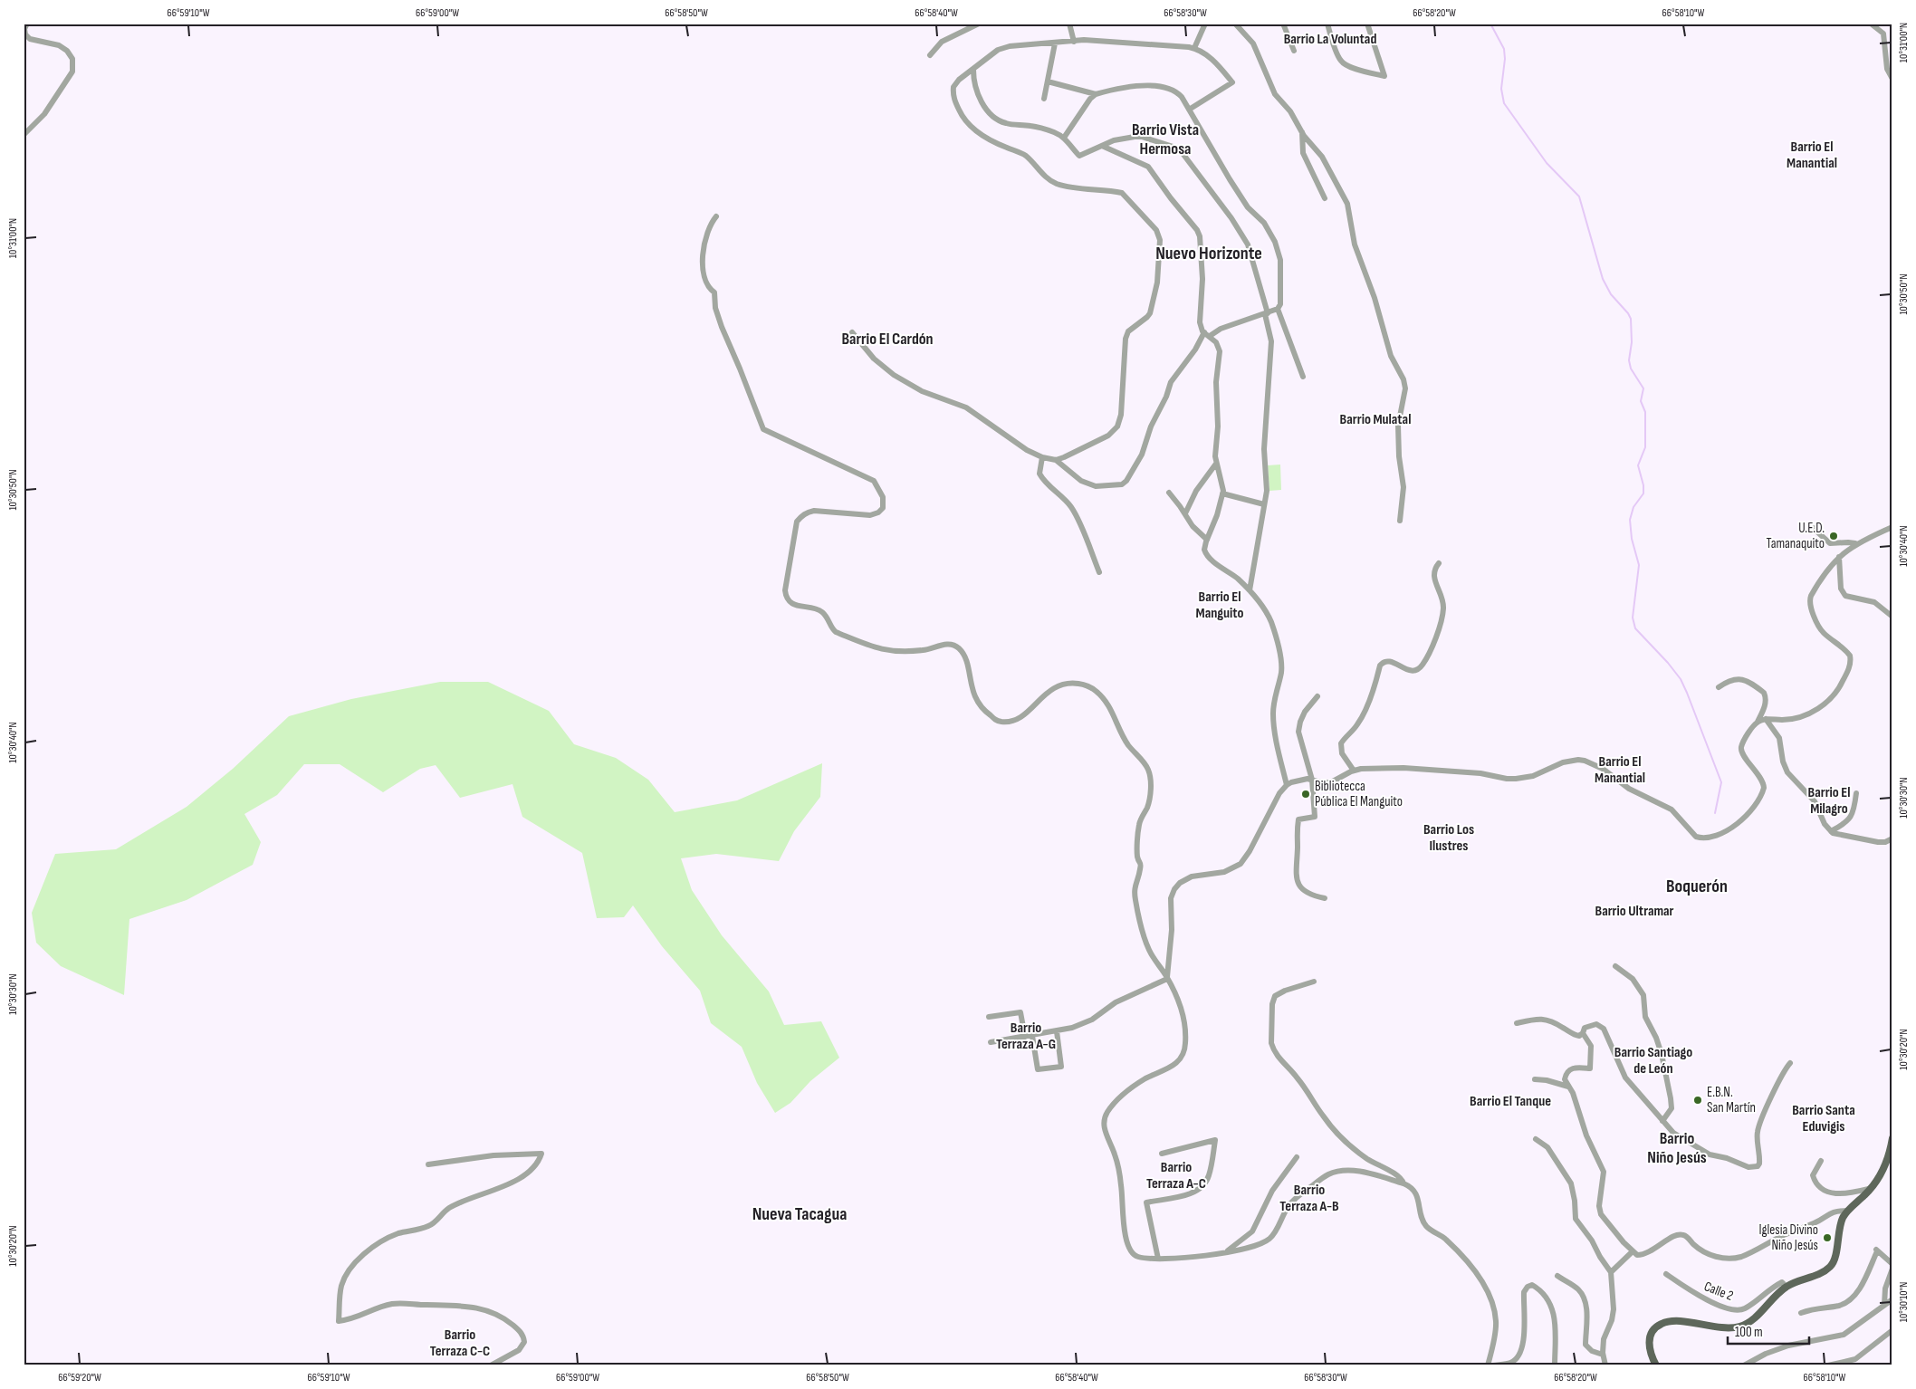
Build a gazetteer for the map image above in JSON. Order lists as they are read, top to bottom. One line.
{"streets":{"street":["Calle 2"]},"districts":["Barrio La Voluntad","Barrio Vista Hermosa","Barrio El Manantial","Nuevo Horizonte","Barrio El Cardón","Barrio Mulatal","Barrio El Manguito","Barrio El Manantial","Barrio El Milagro","Barrio Los Ilustres","Boquerón","Barrio Ultramar","Barrio Terraza A-G","Barrio Santiago de León","Barrio El Tanque","Barrio Santa Eduvigis","Barrio Niño Jesús","Barrio Terraza A-C","Barrio Terraza A-B","Nueva Tacagua","Barrio Terraza C-C"],"places":["U.E.D. Tamanaquito","Bibliotecca Pública El Manguito","E.B.N. San Martín","Iglesia Divino Niño Jesús"],"scale_bar":"100 m","coordinates":["66°59'10\"W","66°59'00\"W","66°58'50\"W","66°58'40\"W","66°58'30\"W","66°58'20\"W","66°58'10\"W","10°31'00\"N","10°30'50\"N","10°30'40\"N","10°30'30\"N","10°30'20\"N","10°30'10\"N","66°59'20\"W"]}
